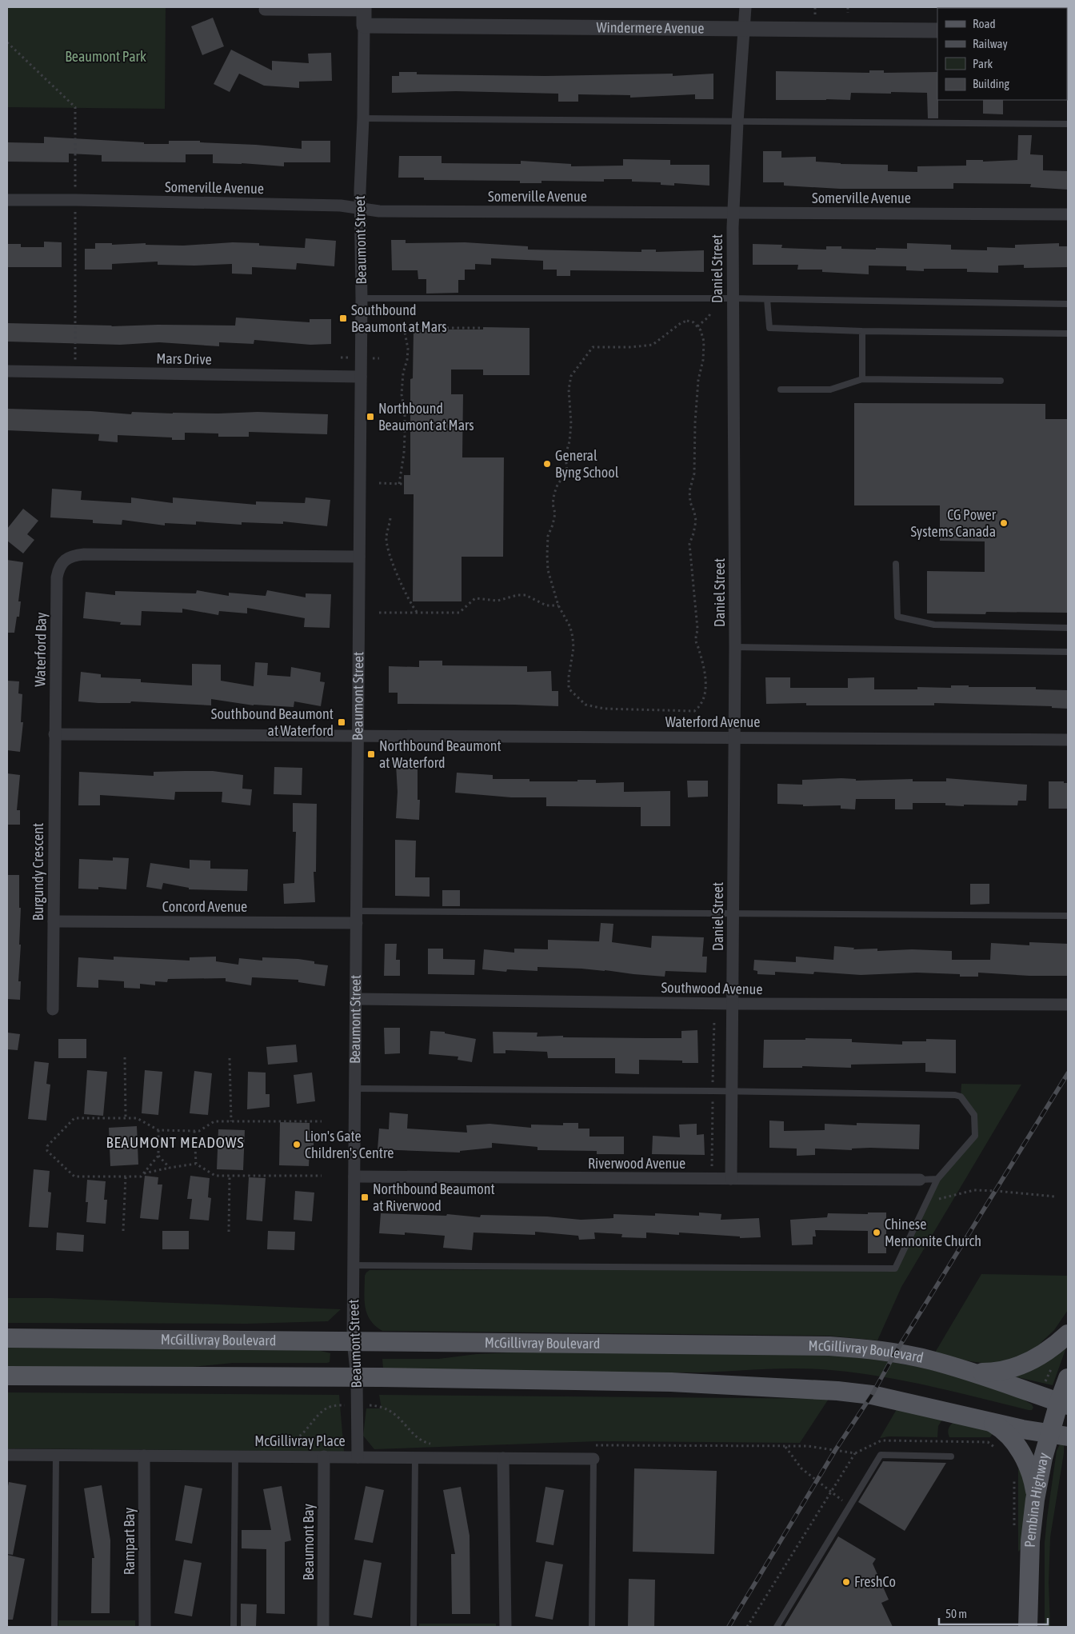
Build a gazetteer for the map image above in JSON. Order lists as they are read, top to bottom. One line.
{"streets":{"main road":["McGillivray Boulevard","Pembina Highway"],"street":["Windermere Avenue","Somerville Avenue","Beaumont Street","Daniel Street","Mars Drive","Waterford Bay","Waterford Avenue","Burgundy Crescent","Concord Avenue","Southwood Avenue","Riverwood Avenue","McGillivray Place","Rampart Bay","Beaumont Bay"]},"crossings":[["Windermere Avenue","Beaumont Street"],["Windermere Avenue","Daniel Street"],["Somerville Avenue","Beaumont Street"],["Somerville Avenue","Daniel Street"],["Beaumont Street","Mars Drive"],["Beaumont Street","Waterford Bay"],["Beaumont Street","Waterford Avenue"],["Beaumont Street","Concord Avenue"],["Beaumont Street","Southwood Avenue"],["Beaumont Street","Riverwood Avenue"],["Beaumont Street","McGillivray Boulevard"],["Beaumont Street","McGillivray Place"],["Daniel Street","Waterford Avenue"],["Daniel Street","Southwood Avenue"],["Daniel Street","Riverwood Avenue"],["Waterford Bay","Burgundy Crescent"],["Burgundy Crescent","Concord Avenue"],["McGillivray Boulevard","Pembina Highway"],["McGillivray Place","Rampart Bay"],["McGillivray Place","Beaumont Bay"]],"districts":["BEAUMONT MEADOWS"],"parks":["Beaumont Park"],"places":{"transit":["Southbound Beaumont at Mars","Northbound Beaumont at Mars","Southbound Beaumont at Waterford","Northbound Beaumont at Waterford","Northbound Beaumont at Riverwood"],"other":["General Byng School","CG Power Systems Canada","Lion's Gate Children's Centre","Chinese Mennonite Church","FreshCo"]},"legend":["Road","Railway","Park","Building"],"scale_bar":"50 m"}
